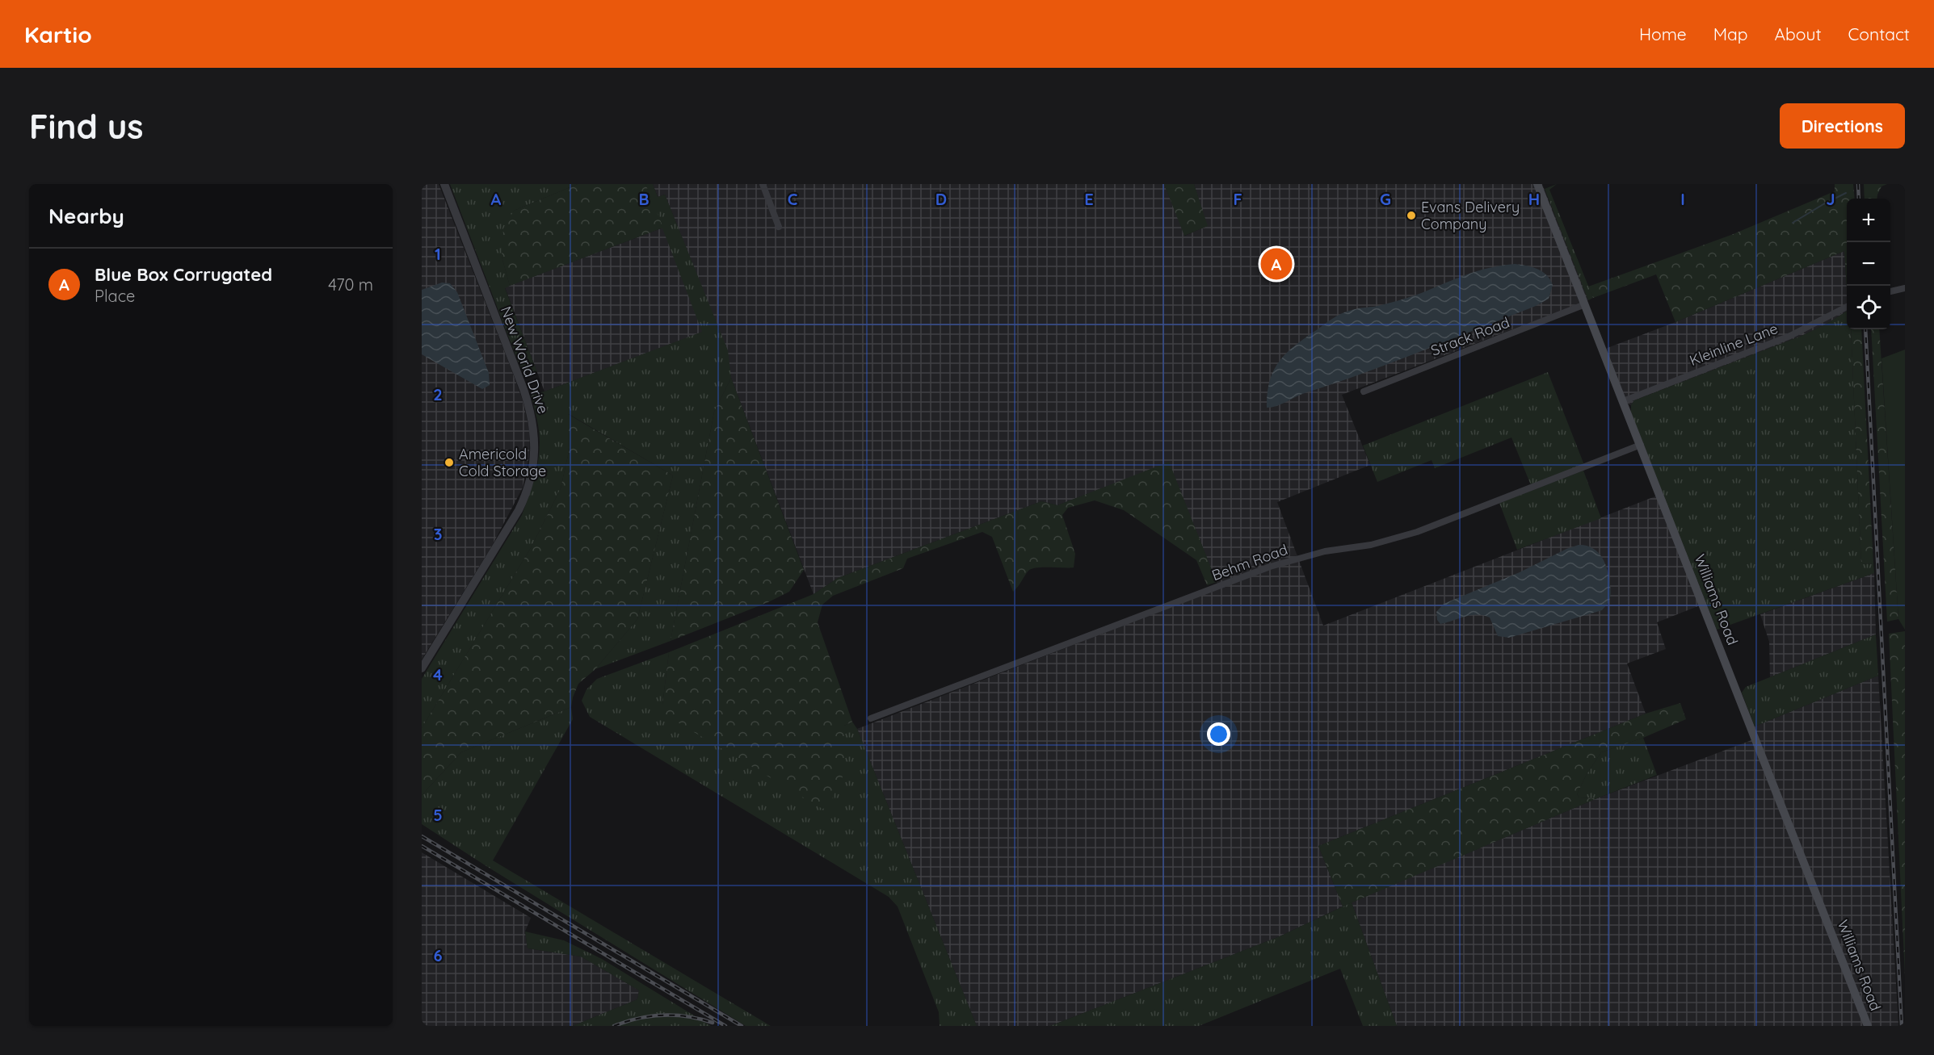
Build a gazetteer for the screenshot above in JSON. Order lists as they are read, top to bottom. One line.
{"streets":{"main road":["Williams Road"],"street":["Strack Road","Kleinline Lane","New World Drive","Behm Road"]},"crossings":[["Strack Road","Williams Road"],["Kleinline Lane","Williams Road"],["Behm Road","Williams Road"]],"places":["Evans Delivery Company","Americold Cold Storage"],"page":{"header":"Kartio","nav":["Home","Map","About","Contact"],"buttons":"Directions","title":"Find us","heading":"Nearby","map_buttons":["+","−"],"pins":"A","list":[{"mark":"A","name":"Blue Box Corrugated","note":"Place","value":"470 m"}]},"grid":{"columns":["A","B","C","D","E","F","G","H","I","J"],"rows":["1","2","3","4","5","6"]}}
